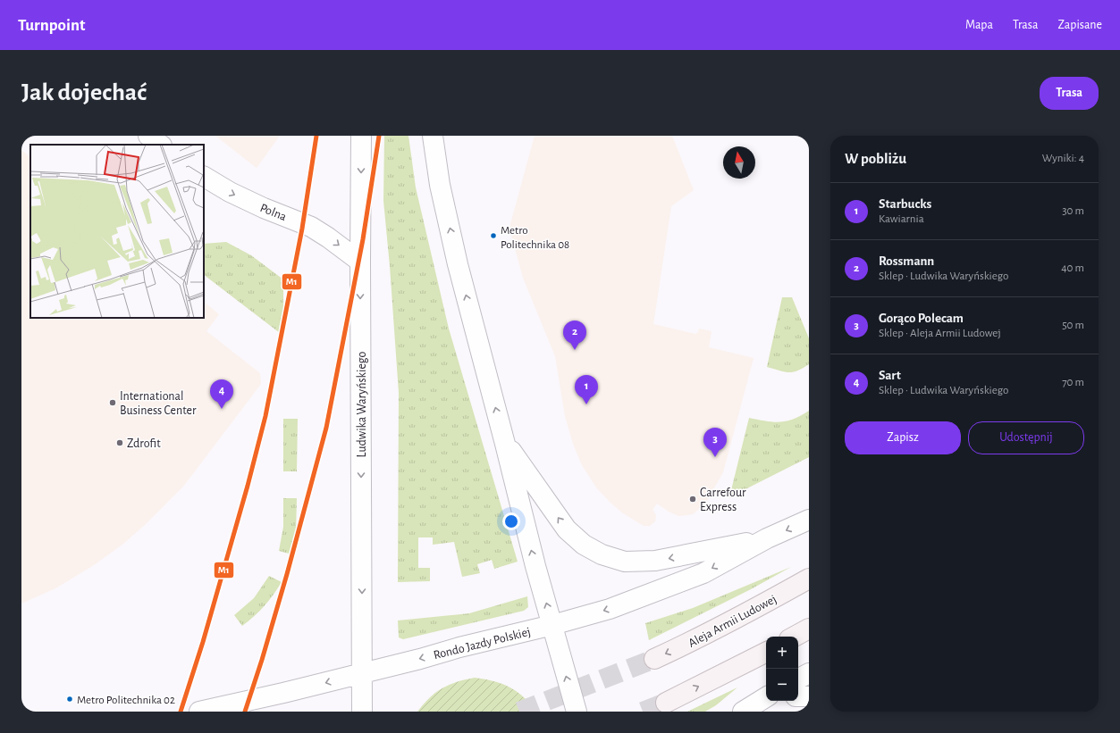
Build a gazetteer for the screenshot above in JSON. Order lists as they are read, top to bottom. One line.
{"streets":{"main road":["Polna","Ludwika Waryńskiego","Aleja Armii Ludowej","Rondo Jazdy Polskiej"]},"crossings":[["Polna","Ludwika Waryńskiego"],["Ludwika Waryńskiego","Rondo Jazdy Polskiej"]],"one_way":["Polna"],"places":["Metro Politechnika 08","International Business Center","Zdrofit","Carrefour Express","Metro Politechnika 02"],"lines":["transit line M1"],"north":"top","page":{"header":"Turnpoint","nav":["Mapa","Trasa","Zapisane"],"buttons":["Trasa",["Zapisz","Udostępnij"]],"title":"Jak dojechać","heading":["W pobliżu","Wyniki: 4"],"list":[{"mark":"1","name":"Starbucks","note":"Kawiarnia","value":"30 m"},{"mark":"2","name":"Rossmann","note":"Sklep · Ludwika Waryńskiego","value":"40 m"},{"mark":"3","name":"Gorąco Polecam","note":"Sklep · Aleja Armii Ludowej","value":"50 m"},{"mark":"4","name":"Sart","note":"Sklep · Ludwika Waryńskiego","value":"70 m"}],"pins":["2","1","4","3"],"map_buttons":["+","−"]}}
